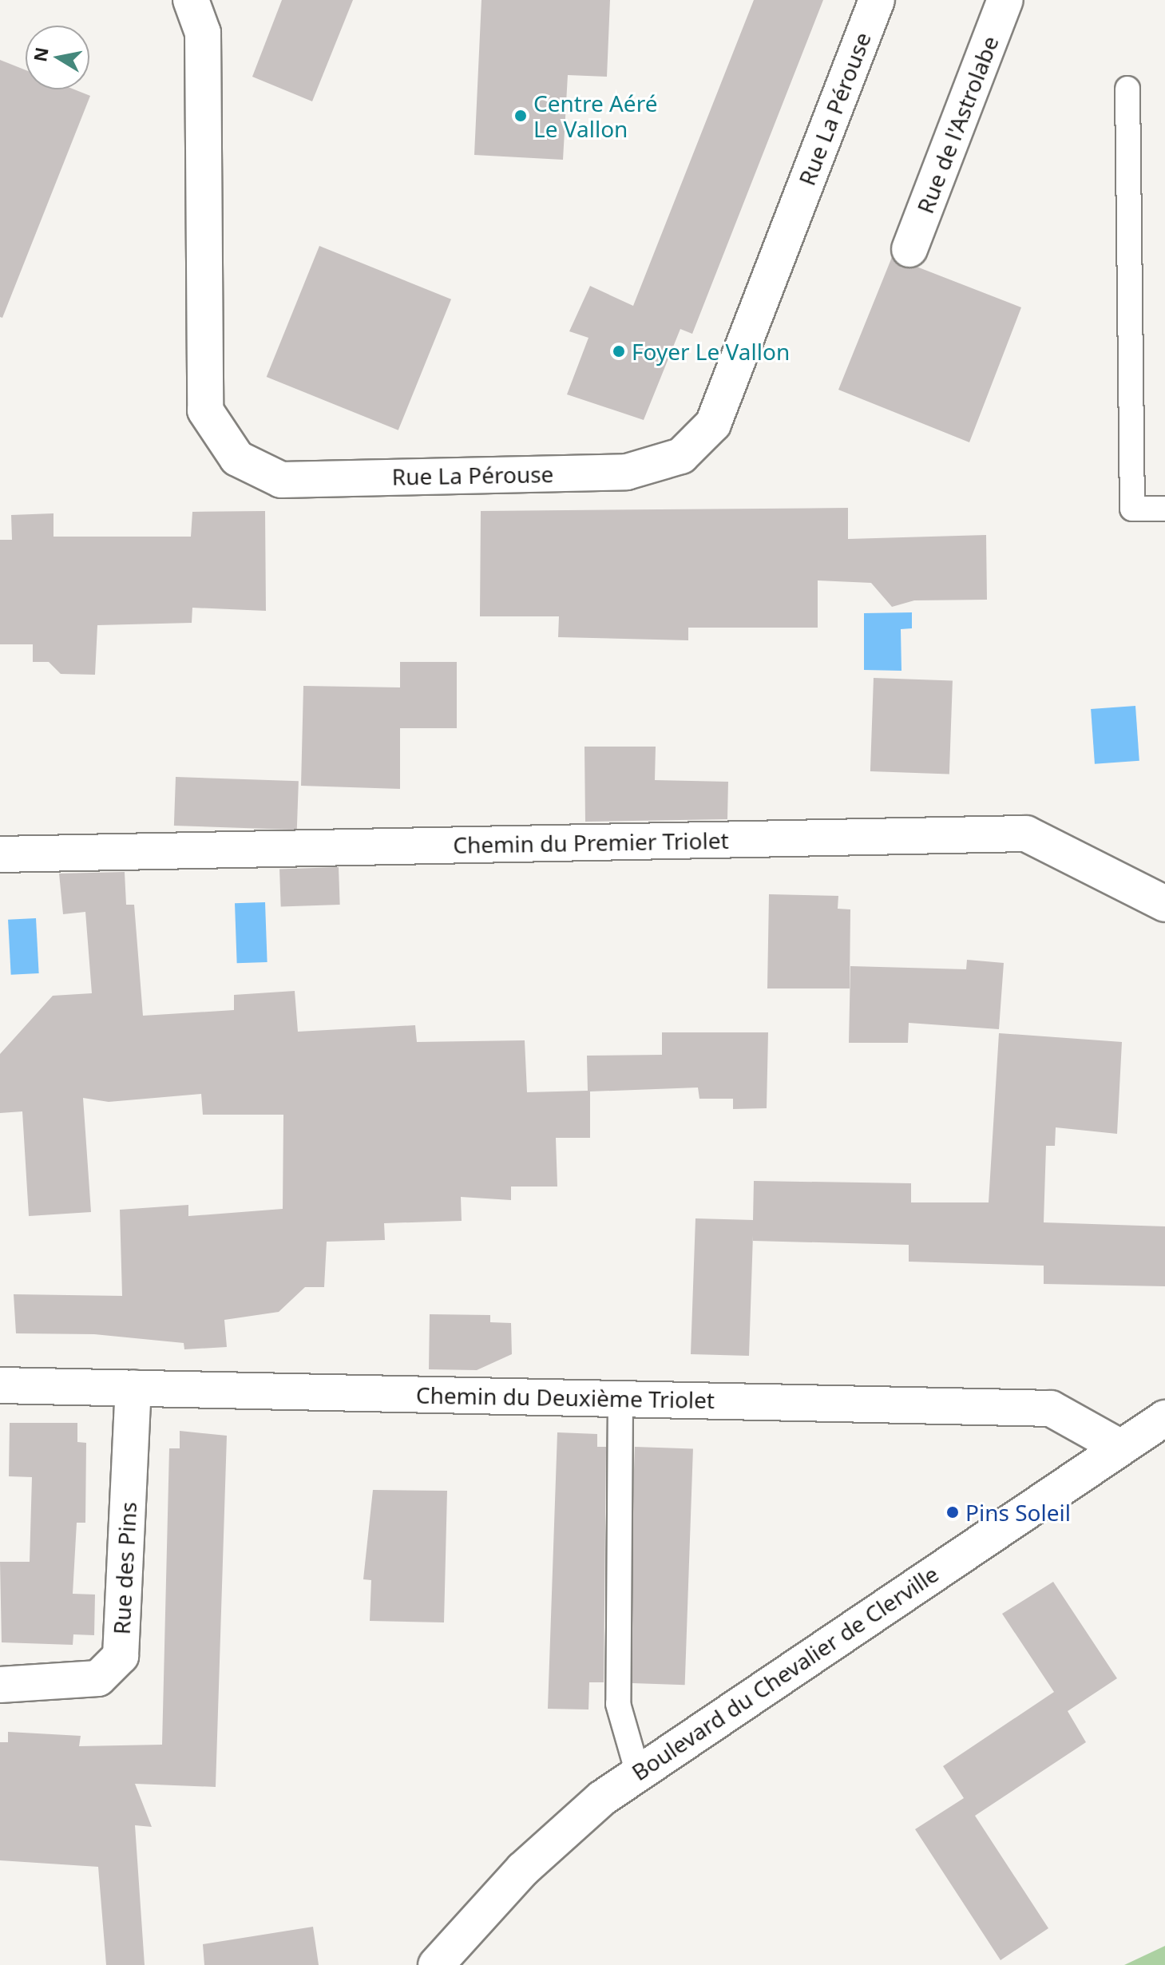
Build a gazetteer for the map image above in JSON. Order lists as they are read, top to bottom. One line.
{"streets":{"street":["Rue La Pérouse","Rue de l'Astrolabe","Chemin du Premier Triolet","Chemin du Deuxième Triolet","Rue des Pins","Boulevard du Chevalier de Clerville"]},"crossings":[["Chemin du Deuxième Triolet","Rue des Pins"],["Chemin du Deuxième Triolet","Boulevard du Chevalier de Clerville"]],"places":["Centre Aéré Le Vallon","Foyer Le Vallon","Pins Soleil"],"north":"left"}
